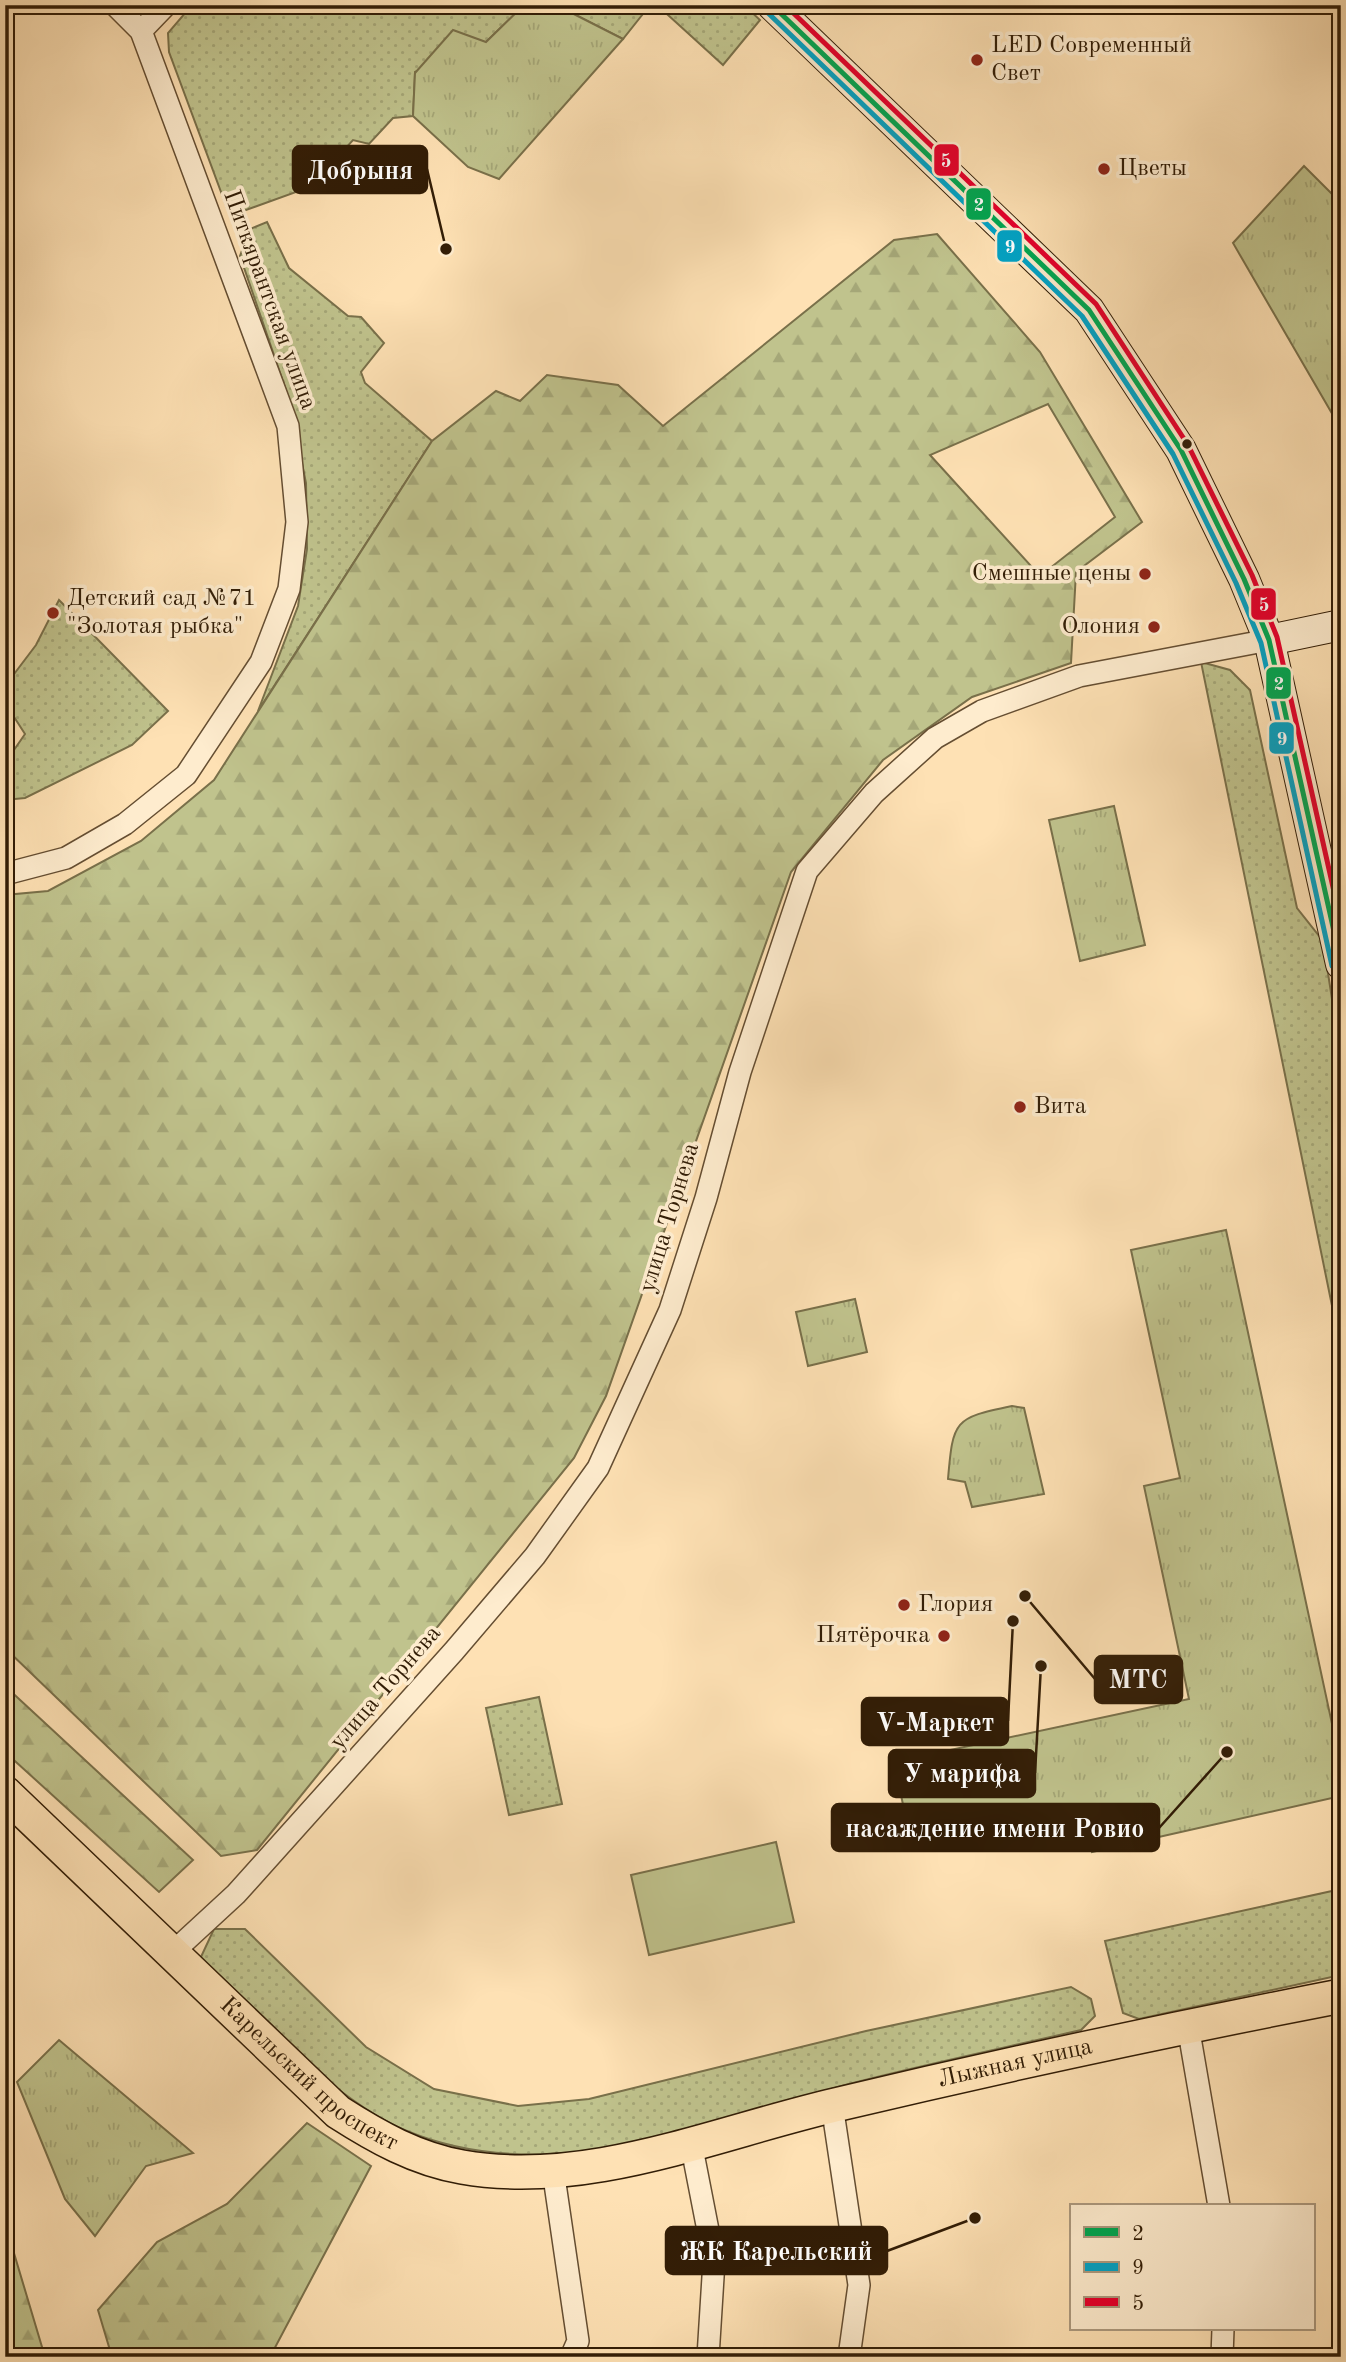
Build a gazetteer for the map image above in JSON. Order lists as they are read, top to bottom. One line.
{"streets":{"main road":["Лыжная улица","Карельский проспект"],"street":["Питкярантская улица","улица Торнева"]},"crossings":[["улица Торнева","Карельский проспект"],["Лыжная улица","Карельский проспект"]],"places":["LED Современный Свет","Цветы","Добрыня","Смешные цены","Детский сад №71 \"Золотая рыбка\"","Олония","Вита","МТС","Глория","V-Маркет","Пятёрочка","У марифа","насаждение имени Ровио","ЖК Карельский"],"lines":["transit line 2","transit line 5","transit line 9"],"legend":["2","9","5"]}
